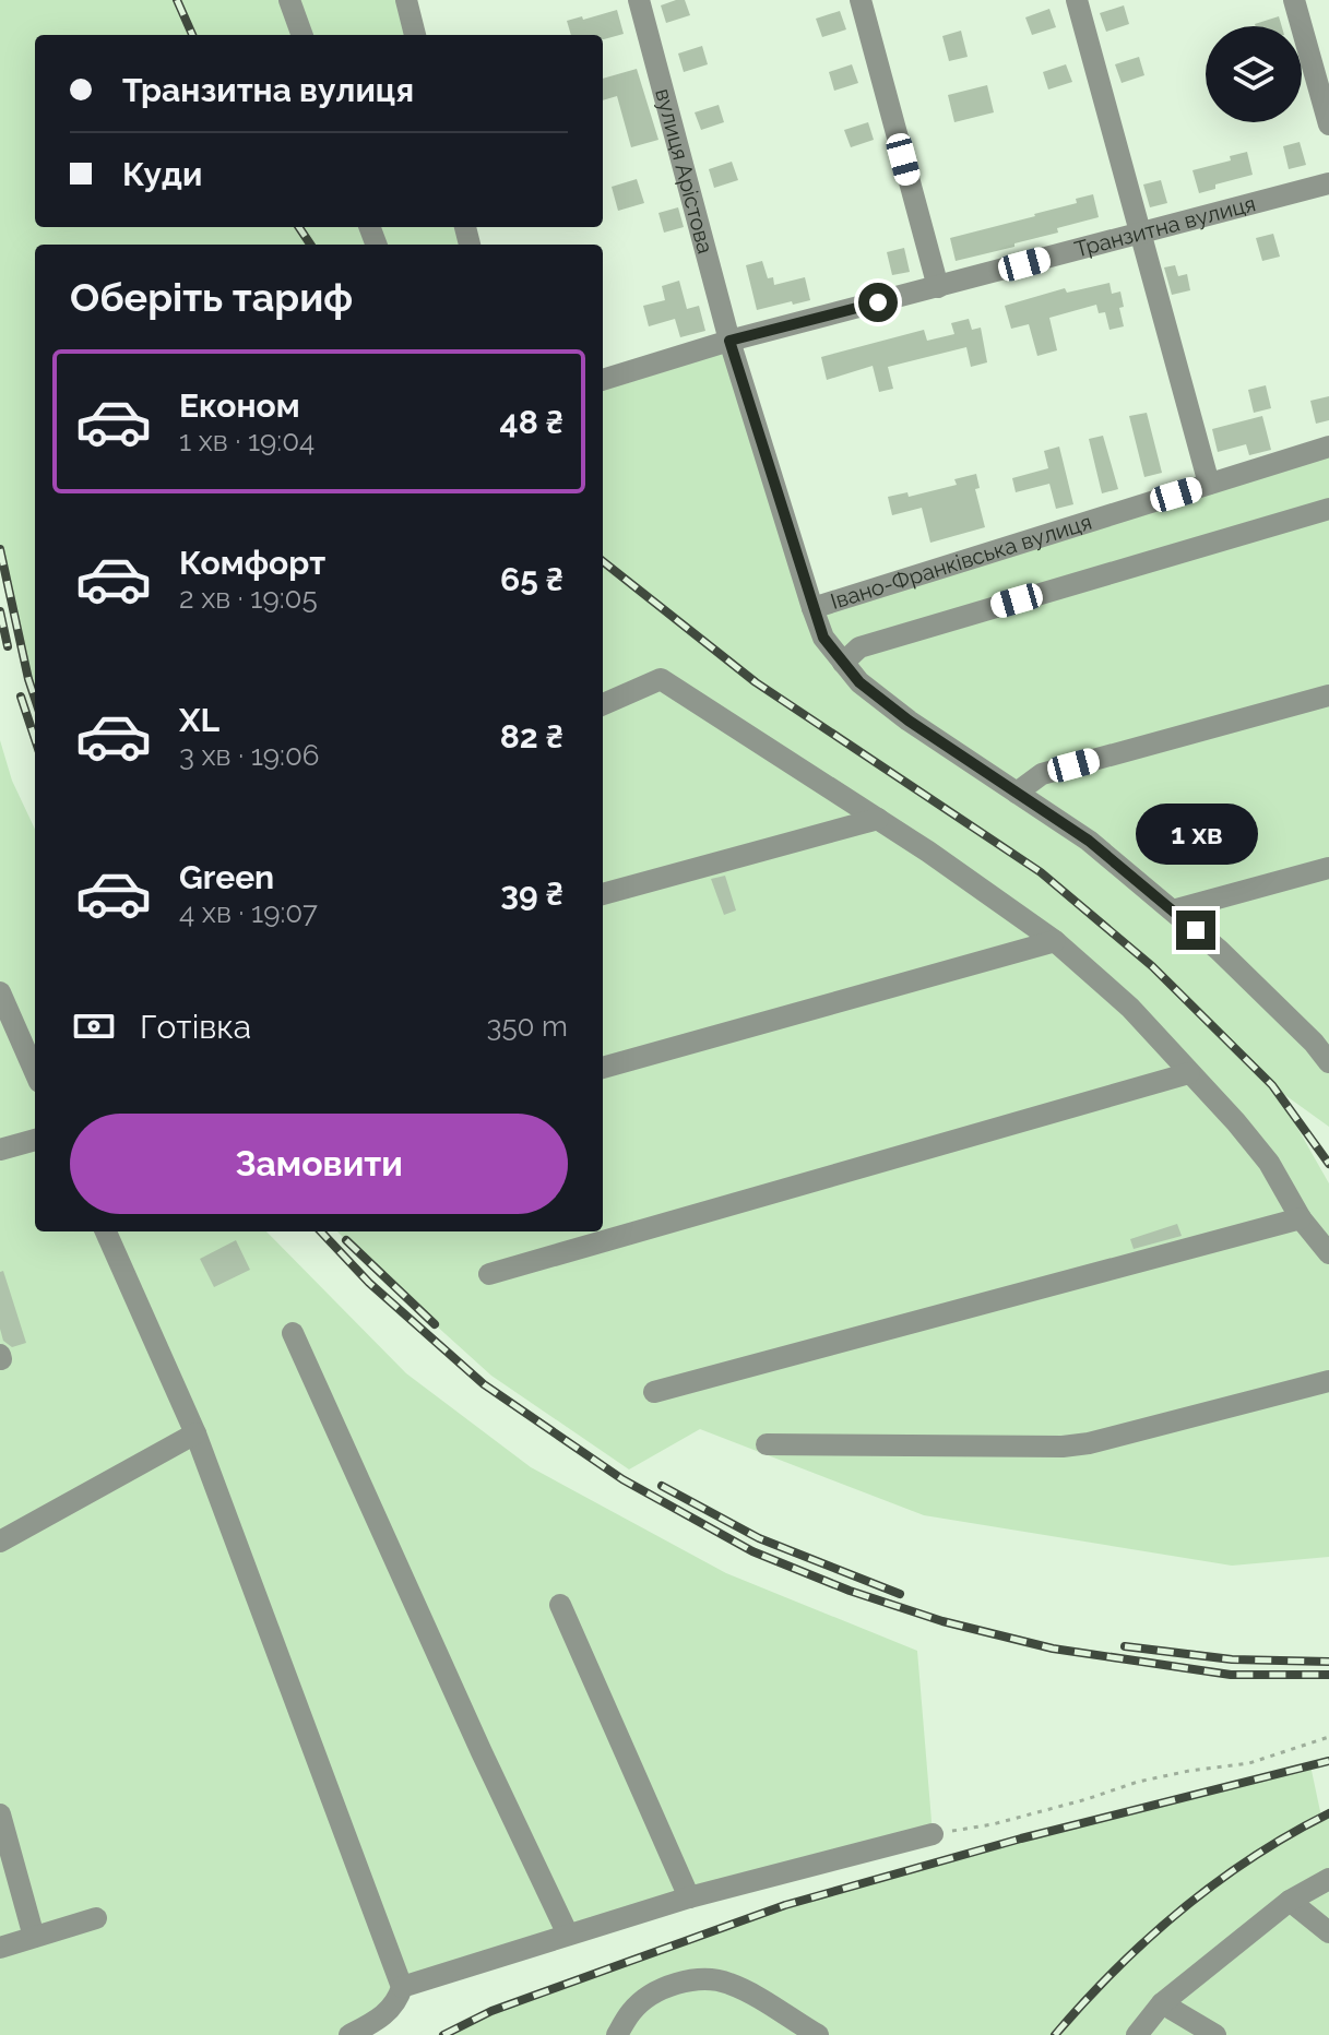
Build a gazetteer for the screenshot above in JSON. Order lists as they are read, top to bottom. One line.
{"streets":{"street":["вулиця Арістова","Транзитна вулиця","Івано-Франківська вулиця"]},"crossings":[["вулиця Арістова","Транзитна вулиця"],["вулиця Арістова","Івано-Франківська вулиця"],["Транзитна вулиця","Івано-Франківська вулиця"]],"page":{"banner":["Транзитна вулиця","Куди"],"heading":"Оберіть тариф","list":[{"name":"Економ","note":"1 хв · 19:04","value":"48 ₴"},{"name":"Комфорт","note":"2 хв · 19:05","value":"65 ₴"},{"name":"XL","note":"3 хв · 19:06","value":"82 ₴"},{"name":"Green","note":"4 хв · 19:07","value":"39 ₴"}],"bubble":"1 хв","pay":["Готівка","350 m"],"buttons":"Замовити"}}
